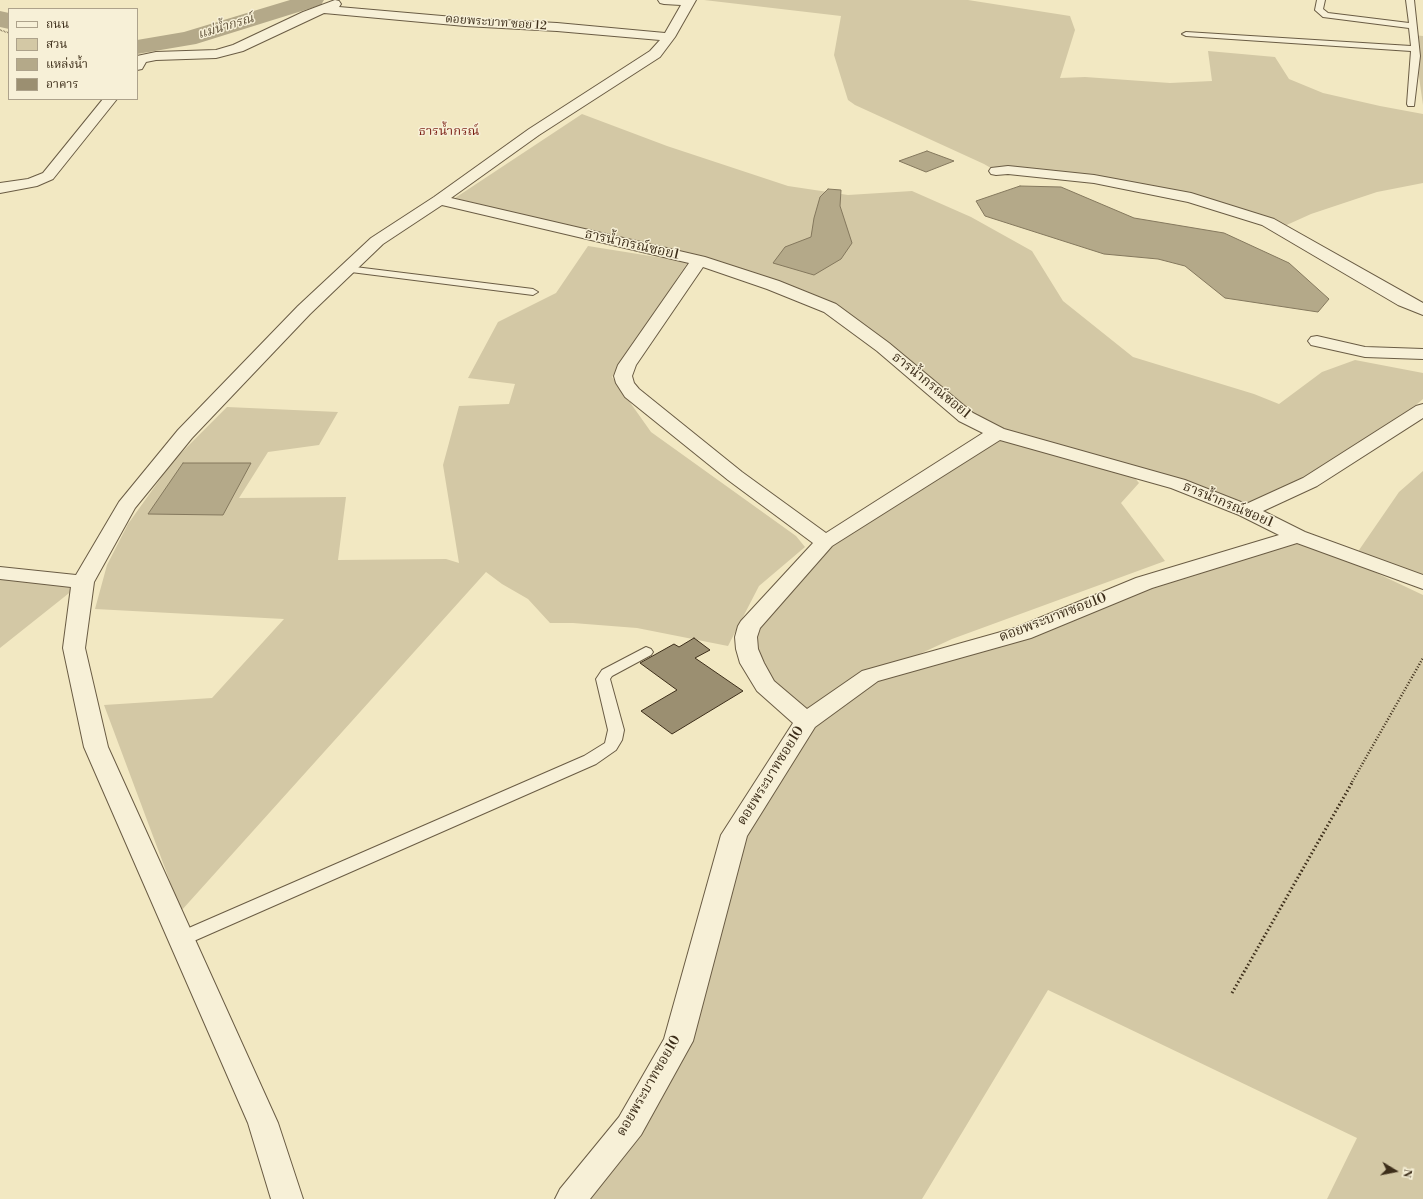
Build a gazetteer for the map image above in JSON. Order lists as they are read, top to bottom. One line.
{"streets":{"street":["ดอยพระบาท ซอย 12","ธารน้ำกรณ์ซอย1","ดอยพระบาทซอย10"]},"crossings":[["ธารน้ำกรณ์ซอย1","ดอยพระบาทซอย10"]],"districts":["ธารน้ำกรณ์"],"water":["แม่น้ำกรณ์"],"legend":["ถนน","สวน","แหล่งน้ำ","อาคาร"],"north":"right"}
